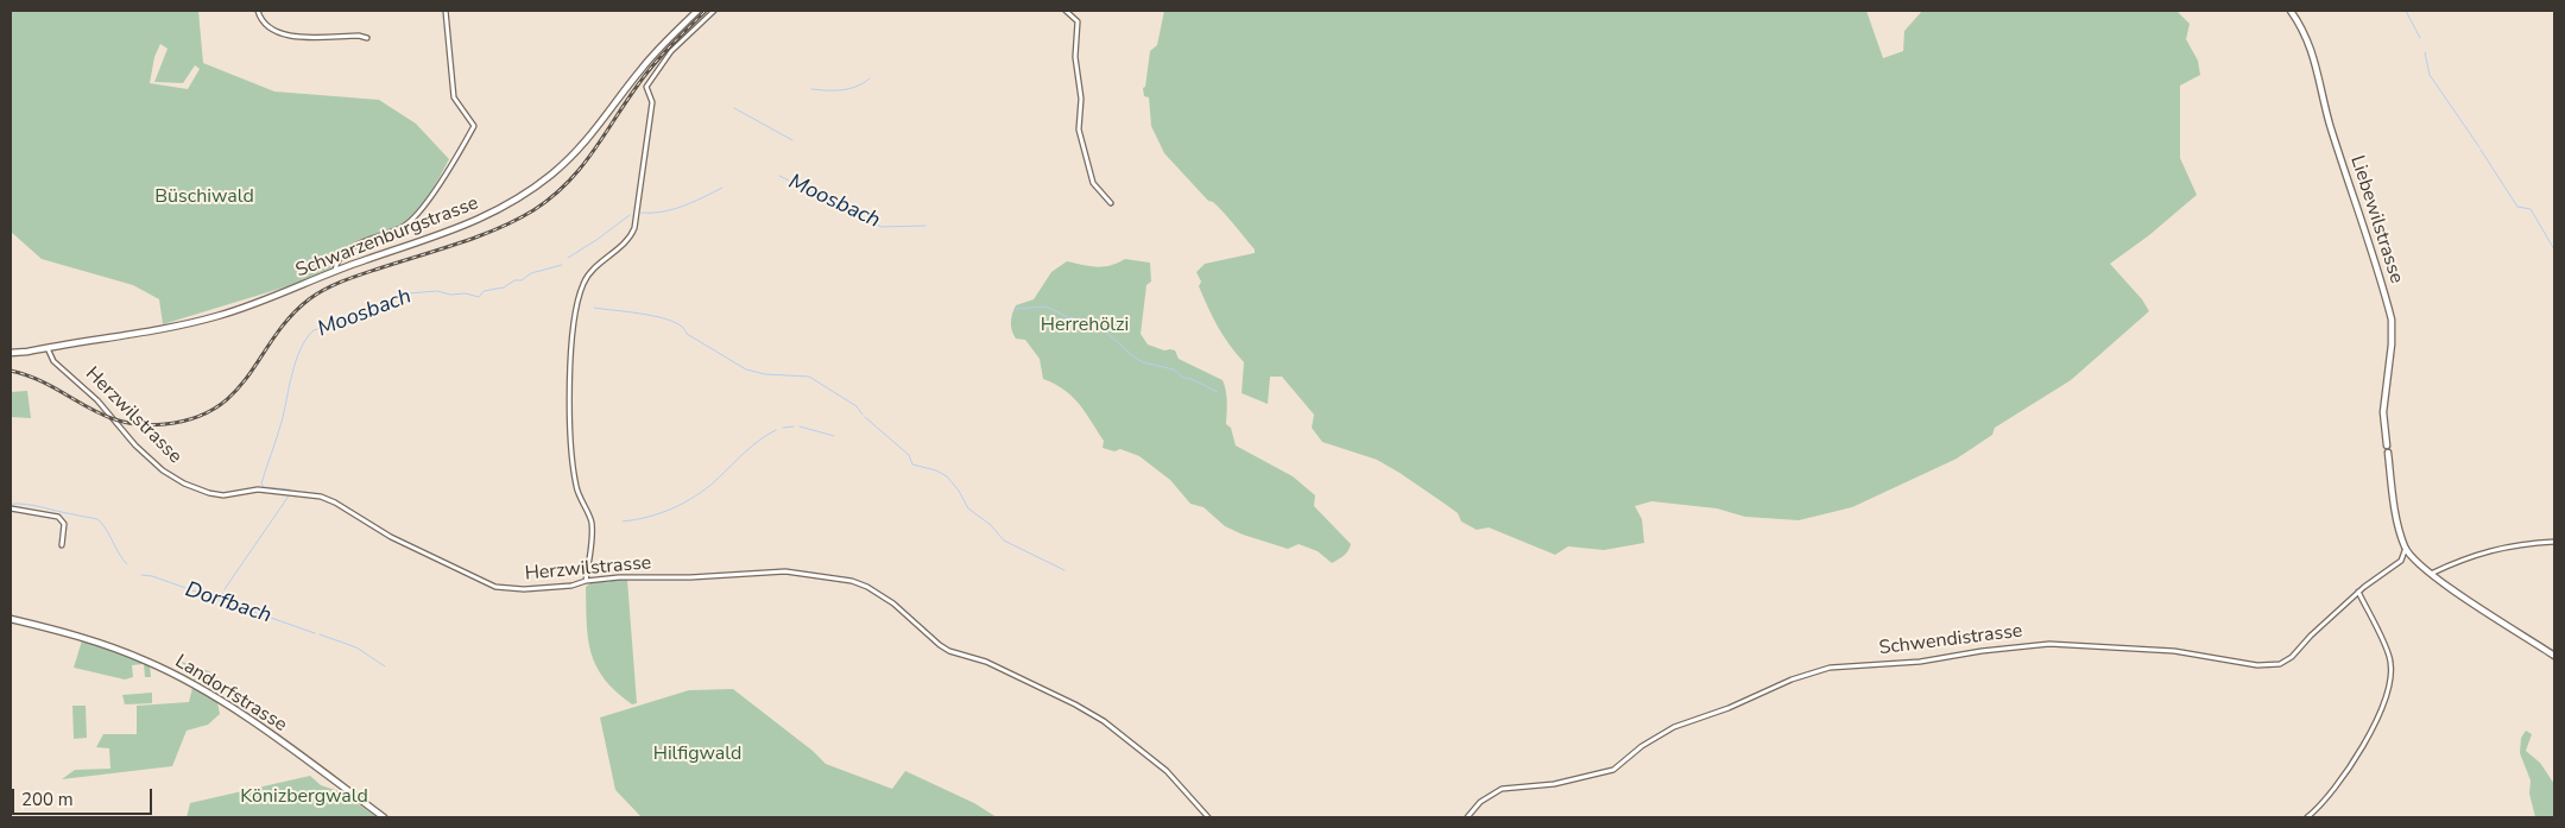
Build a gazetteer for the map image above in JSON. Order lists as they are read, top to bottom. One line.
{"streets":{"street":["Liebewilstrasse","Schwarzenburgstrasse","Herzwilstrasse","Schwendistrasse","Landorfstrasse"]},"crossings":[["Schwarzenburgstrasse","Herzwilstrasse"]],"water":["Moosbach","Dorfbach"],"parks":["Büschiwald","Herrehölzi","Hilfigwald","Könizbergwald"],"scale_bar":"200 m"}
